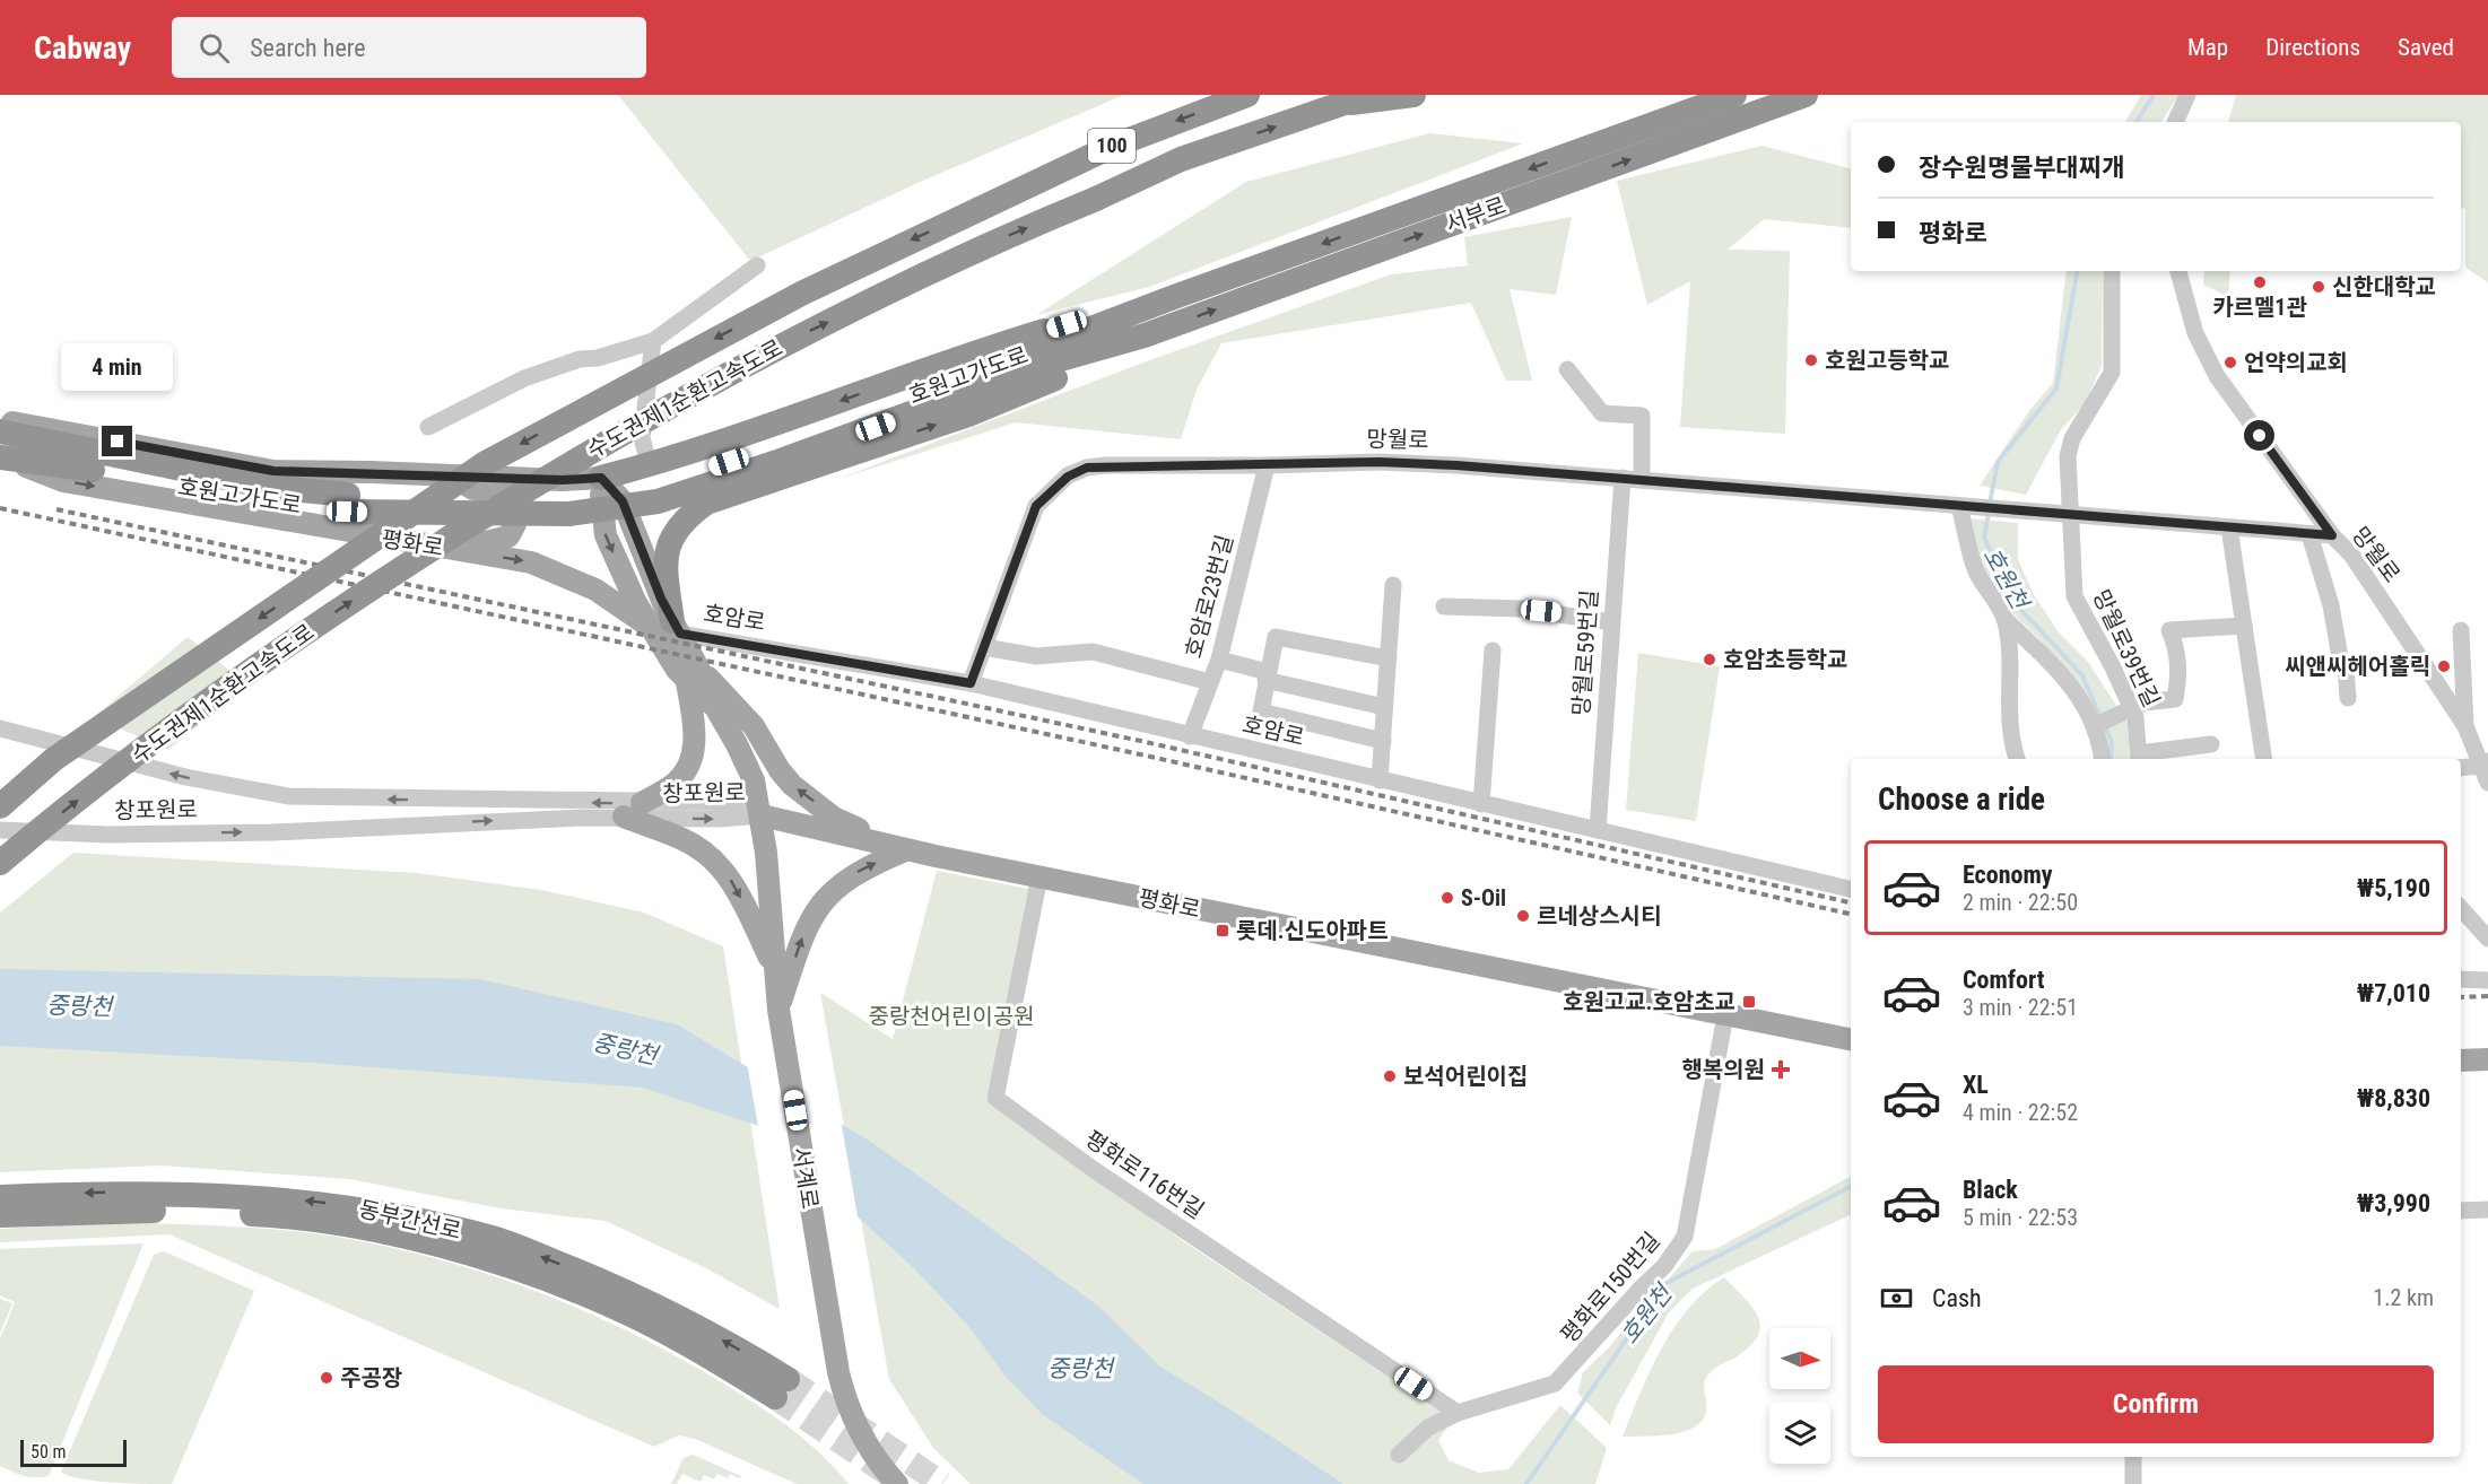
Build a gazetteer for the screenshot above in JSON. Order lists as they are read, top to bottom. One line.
{"streets":{"highway":["100","서부로","호원고가도로","수도권제1순환고속도로","동부간선로"],"main road":["평화로","서계로"],"street":["망월로","호암로23번길","호암로","망월로39번길","망월로59번길","창포원로","평화로116번길","평화로150번길"]},"crossings":[["서부로","호원고가도로"],["호원고가도로","평화로"],["망월로","호암로23번길"],["망월로","호암로"],["망월로","망월로39번길"],["망월로","망월로59번길"],["평화로","호암로"],["평화로","창포원로"],["평화로","평화로116번길"],["평화로","서계로"],["평화로","평화로150번길"],["호암로23번길","호암로"],["호암로","망월로59번길"],["창포원로","서계로"],["평화로116번길","평화로150번길"]],"water":["호원천","중랑천"],"parks":["중랑천어린이공원"],"places":{"other":["카르멜1관","신한대학교","호원고등학교","언약의교회","호암초등학교","씨앤씨헤어홀릭","S-Oil","르네상스시티","보석어린이집","주공장"],"transit":["롯데.신도아파트","호원고교.호암초교"],"health":["행복의원"]},"scale_bar":"50 m","north":"right","page":{"header":"Cabway","search":"Search here","nav":["Map","Directions","Saved"],"banner":["장수원명물부대찌개","평화로"],"bubble":"4 min","heading":"Choose a ride","list":[{"name":"Economy","note":"2 min · 22:50","value":"₩5,190"},{"name":"Comfort","note":"3 min · 22:51","value":"₩7,010"},{"name":"XL","note":"4 min · 22:52","value":"₩8,830"},{"name":"Black","note":"5 min · 22:53","value":"₩3,990"}],"pay":["Cash","1.2 km"],"buttons":"Confirm","scale":"50 m"}}
